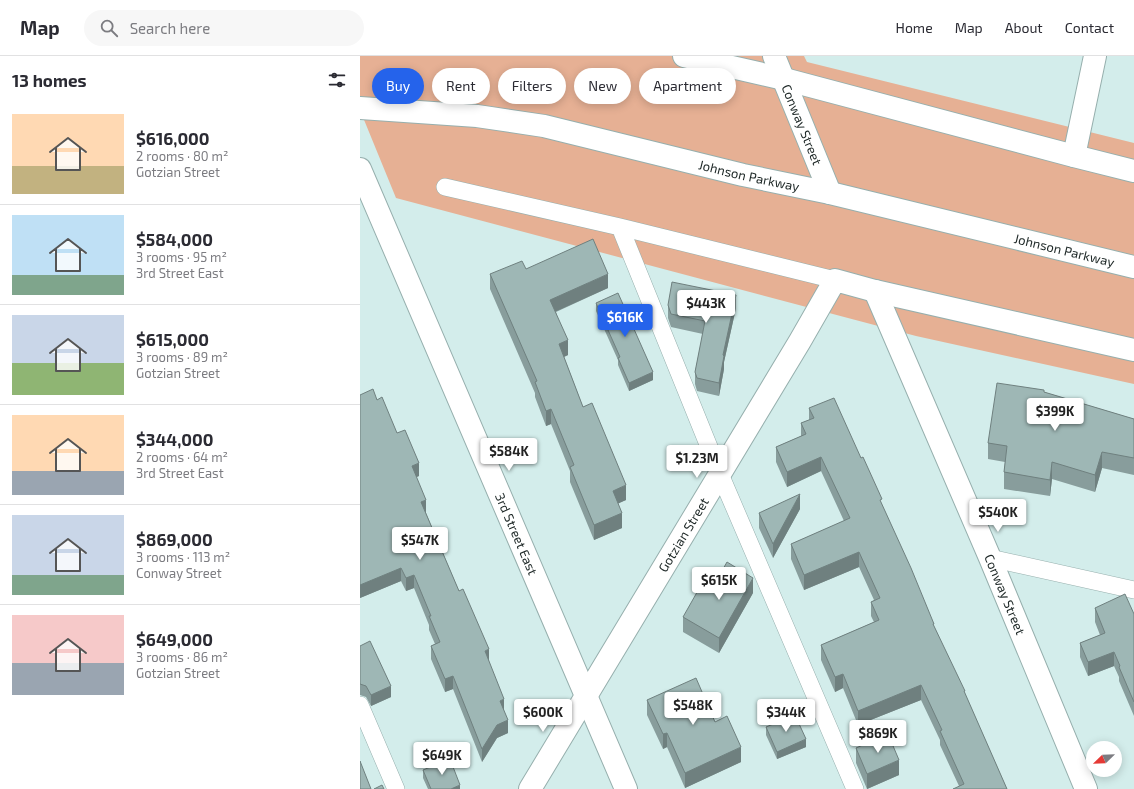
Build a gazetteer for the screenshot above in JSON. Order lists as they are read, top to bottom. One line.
{"streets":{"street":["Conway Street","Johnson Parkway","3rd Street East","Gotzian Street"]},"crossings":[["Conway Street","Johnson Parkway"],["3rd Street East","Gotzian Street"]],"north":"bottom left","page":{"header":"Map","search":"Search here","nav":["Home","Map","About","Contact"],"heading":"13 homes","chip":["Buy","Rent","Filters","New","Apartment"],"list":[{"name":"$616,000","note":"2 rooms · 80 m² · Gotzian Street"},{"name":"$584,000","note":"3 rooms · 95 m² · 3rd Street East"},{"name":"$615,000","note":"3 rooms · 89 m² · Gotzian Street"},{"name":"$344,000","note":"2 rooms · 64 m² · 3rd Street East"},{"name":"$869,000","note":"3 rooms · 113 m² · Conway Street"},{"name":"$649,000","note":"3 rooms · 86 m² · Gotzian Street"}],"price":["$443K","$616K","$399K","$584K","$1.23M","$540K","$547K","$615K","$548K","$600K","$344K","$869K","$649K"]}}
